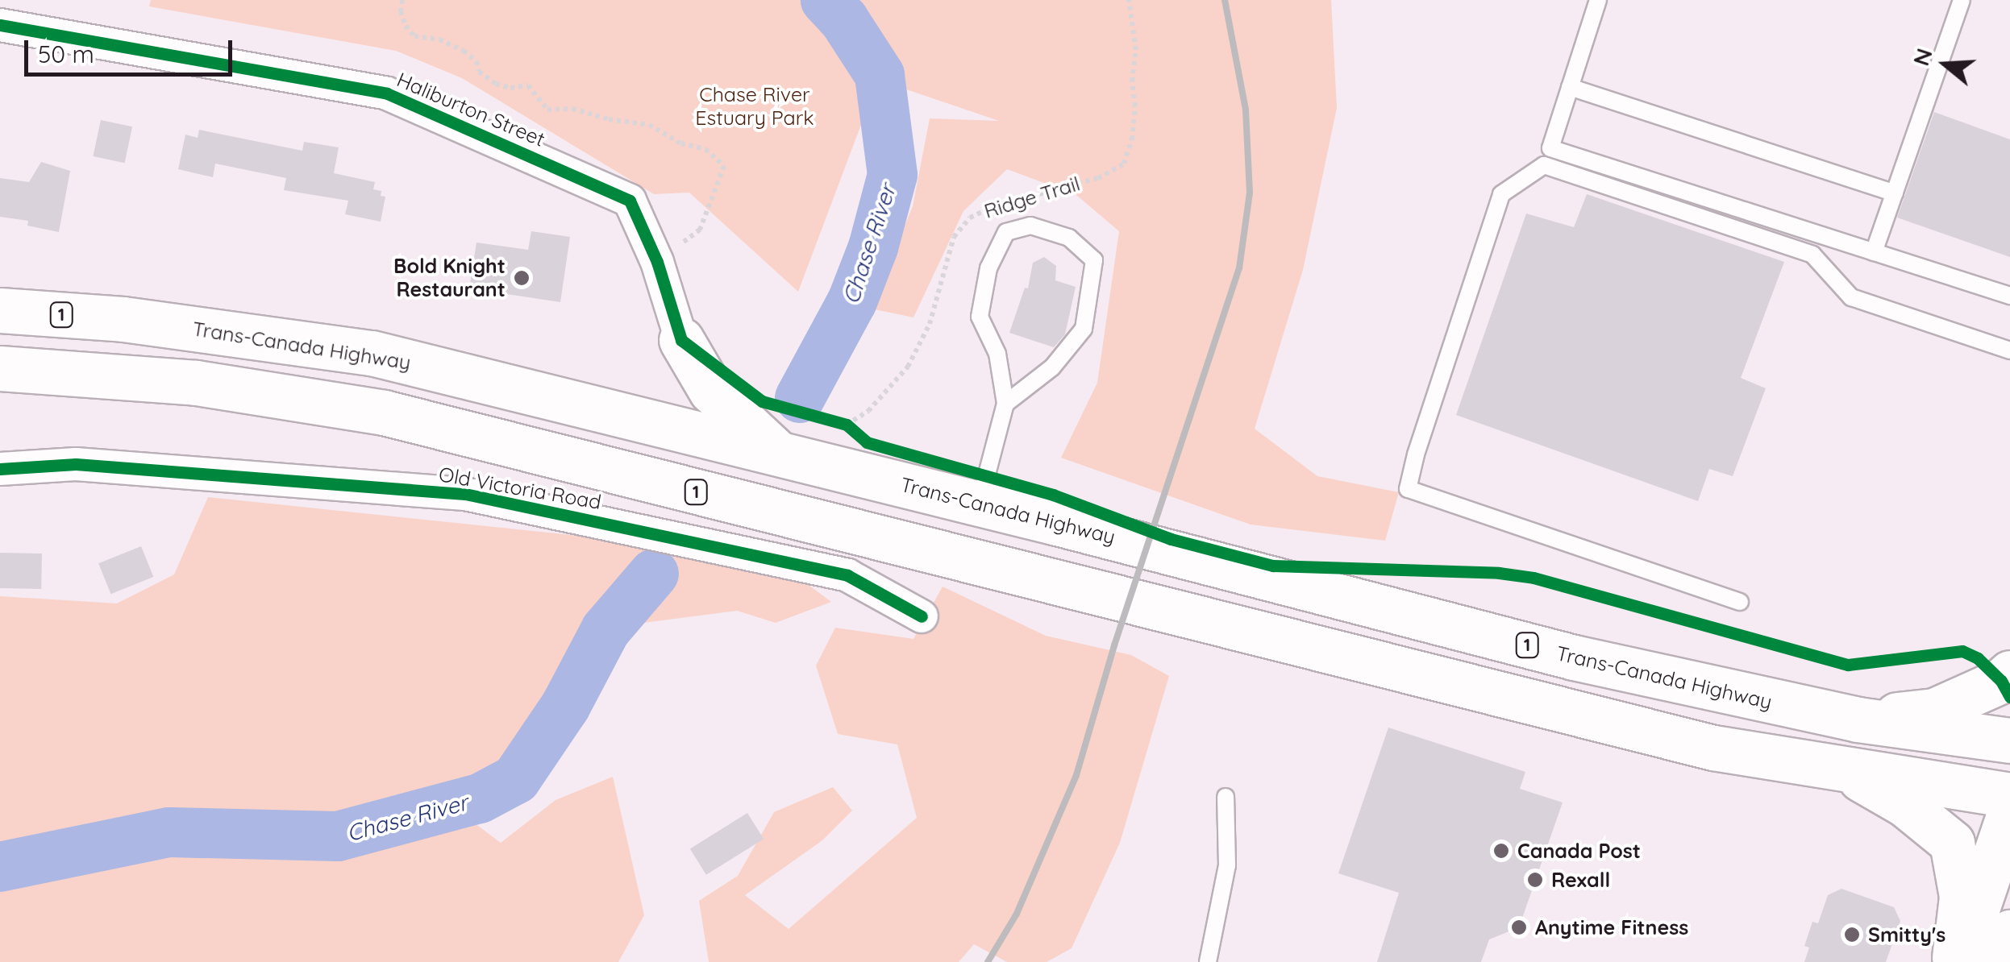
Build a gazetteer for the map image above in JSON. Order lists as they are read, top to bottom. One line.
{"streets":{"main road":["1","Trans-Canada Highway"],"street":["Haliburton Street","Old Victoria Road"],"path":["Ridge Trail"]},"water":["Chase River"],"parks":["Chase River Estuary Park"],"places":["Bold Knight Restaurant","Canada Post","Rexall","Anytime Fitness","Smitty's"],"scale_bar":"50 m","north":"left"}
